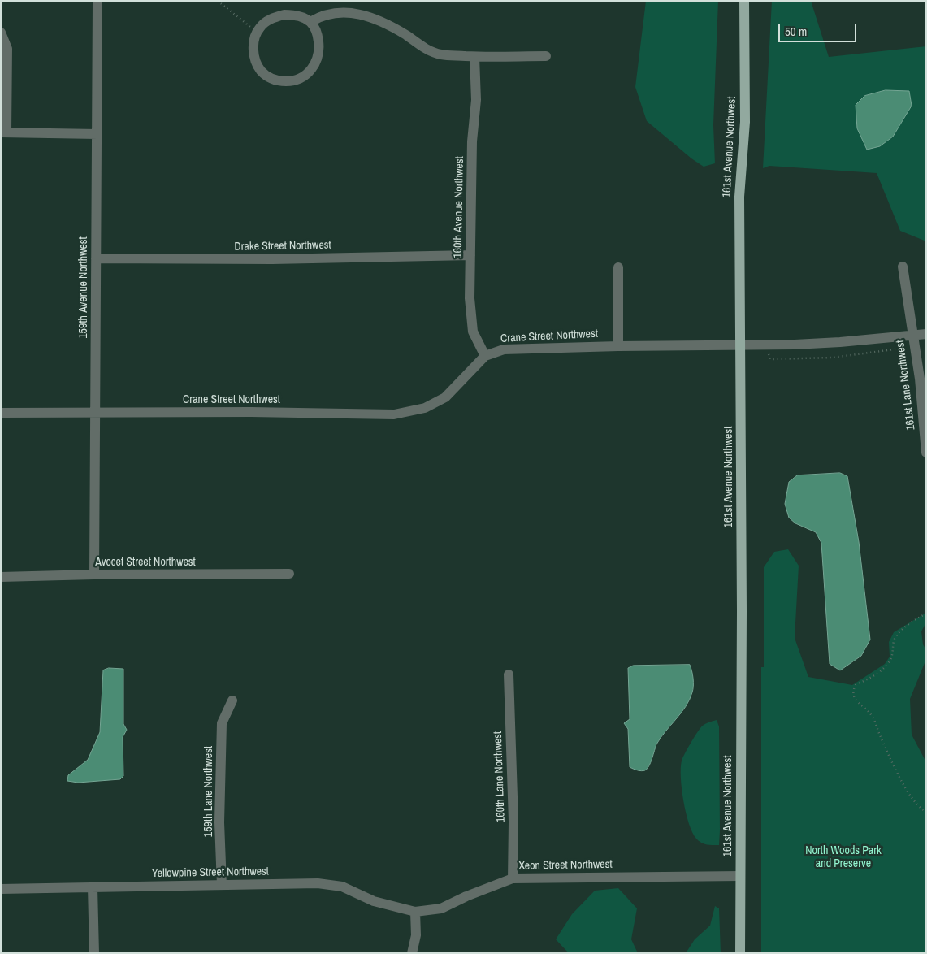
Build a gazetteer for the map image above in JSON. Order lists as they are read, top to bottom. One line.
{"streets":{"main road":["161st Avenue Northwest"],"street":["160th Avenue Northwest","Drake Street Northwest","159th Avenue Northwest","Crane Street Northwest","161st Lane Northwest","Avocet Street Northwest","160th Lane Northwest","159th Lane Northwest","Xeon Street Northwest","Yellowpine Street Northwest"]},"crossings":[["161st Avenue Northwest","Crane Street Northwest"],["161st Avenue Northwest","Xeon Street Northwest"],["160th Avenue Northwest","Drake Street Northwest"],["160th Avenue Northwest","Crane Street Northwest"],["Drake Street Northwest","159th Avenue Northwest"],["159th Avenue Northwest","Crane Street Northwest"],["159th Avenue Northwest","Avocet Street Northwest"],["Crane Street Northwest","161st Lane Northwest"],["160th Lane Northwest","Xeon Street Northwest"],["159th Lane Northwest","Yellowpine Street Northwest"],["Xeon Street Northwest","Yellowpine Street Northwest"]],"parks":["North Woods Park and Preserve"],"scale_bar":"50 m"}
